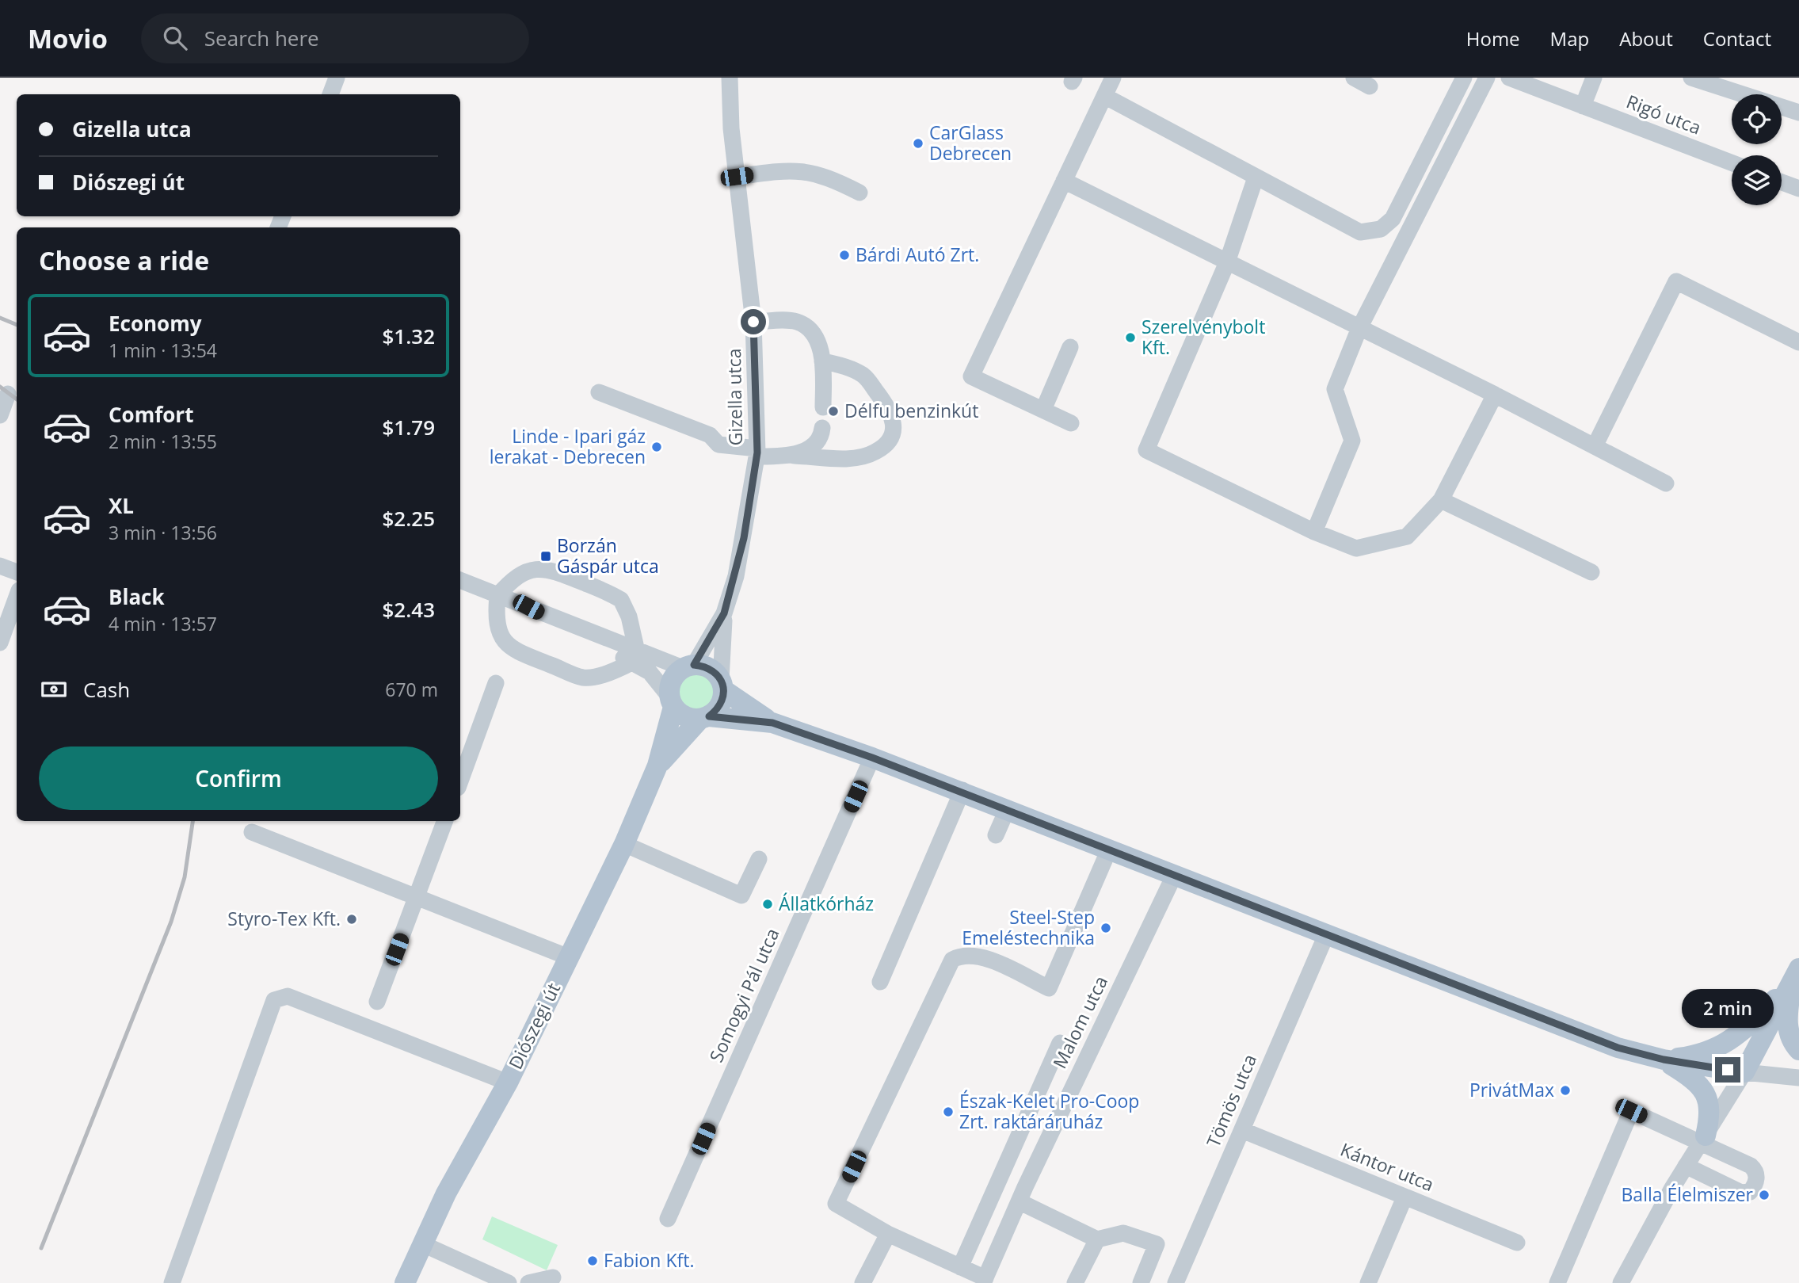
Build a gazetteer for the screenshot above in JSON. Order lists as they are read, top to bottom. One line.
{"streets":{"main road":["Diószegi út"],"street":["Rigó utca","Gizella utca","Somogyi Pál utca","Malom utca","Tömös utca","Kántor utca"]},"crossings":[["Gizella utca","Diószegi út"],["Tömös utca","Kántor utca"]],"places":{"other":["CarGlass Debrecen","Bárdi Autó Zrt.","Szerelvénybolt Kft.","Délfu benzinkút","Linde - Ipari gáz lerakat - Debrecen","Állatkórház","Styro-Tex Kft.","Steel-Step Emeléstechnika","PrivátMax","Észak-Kelet Pro-Coop Zrt. raktáráruház","Balla Élelmiszer","Fabion Kft."],"transit":["Borzán Gáspár utca"]},"page":{"header":"Movio","search":"Search here","nav":["Home","Map","About","Contact"],"banner":["Gizella utca","Diószegi út"],"heading":"Choose a ride","list":[{"name":"Economy","note":"1 min · 13:54","value":"$1.32"},{"name":"Comfort","note":"2 min · 13:55","value":"$1.79"},{"name":"XL","note":"3 min · 13:56","value":"$2.25"},{"name":"Black","note":"4 min · 13:57","value":"$2.43"}],"pay":["Cash","670 m"],"buttons":"Confirm","bubble":"2 min"}}
